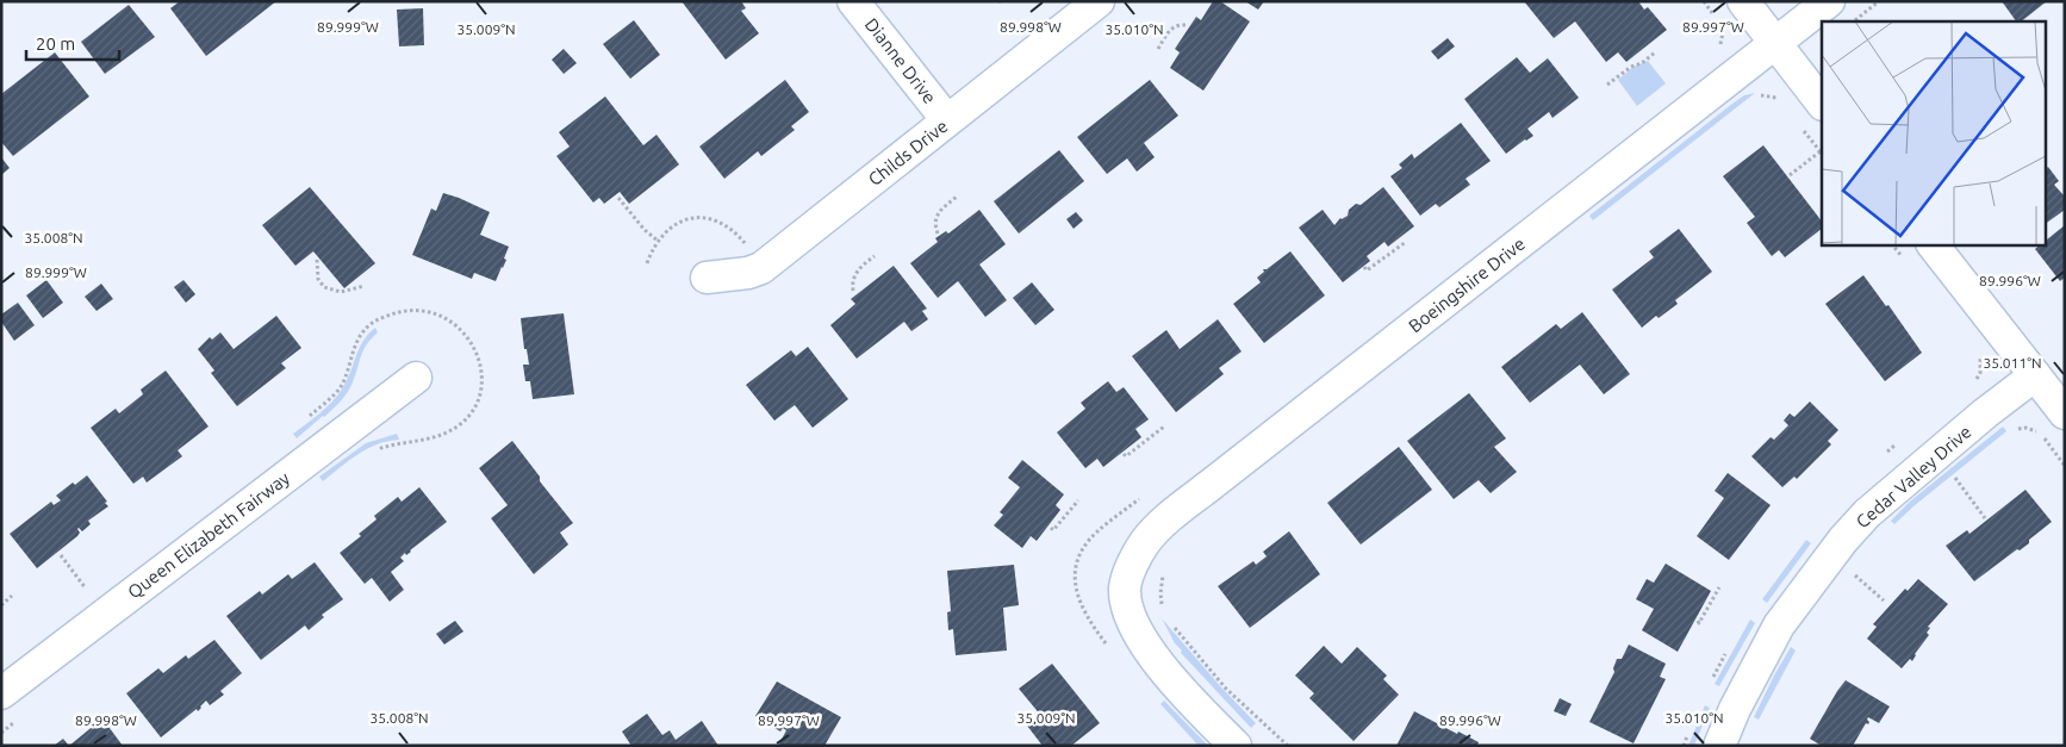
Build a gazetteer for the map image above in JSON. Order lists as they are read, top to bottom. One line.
{"streets":{"street":["Dianne Drive","Childs Drive","Boeingshire Drive","Cedar Valley Drive","Queen Elizabeth Fairway"]},"crossings":[["Dianne Drive","Childs Drive"]],"scale_bar":"20 m","coordinates":["89.999°W","89.998°W","89.997°W","35.009°N","35.010°N","35.008°N","89.996°W","35.011°N"]}
